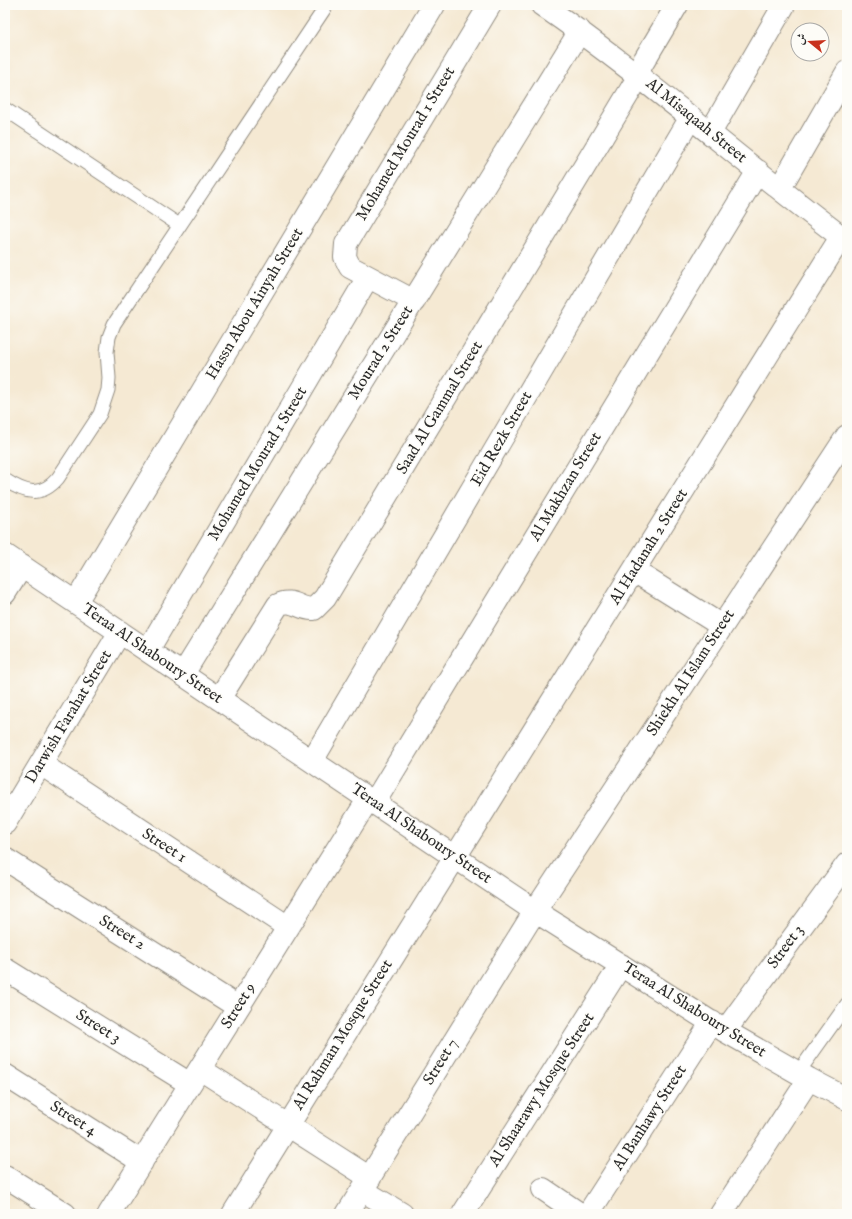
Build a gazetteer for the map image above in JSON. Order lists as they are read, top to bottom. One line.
{"streets":{"street":["Al Misaqaah Street","Mohamed Mourad 1 Street","Hassn Abou Ainyah Street","Mourad 2 Street","Saad Al Gammal Street","Eid Rezk Street","Al Makhzan Street","Al Hadanah 2 Street","Teraa Al Shaboury Street","Shiekh Al Islam Street","Darwish Farahat Street","Street 1","Street 2","Street 3","Street 9","Al Rahman Mosque Street","Street 7","Al Shaarawy Mosque Street","Al Banhawy Street","Street 4"]},"crossings":[["Al Misaqaah Street","Mourad 2 Street"],["Al Misaqaah Street","Saad Al Gammal Street"],["Al Misaqaah Street","Eid Rezk Street"],["Al Misaqaah Street","Al Makhzan Street"],["Al Misaqaah Street","Al Hadanah 2 Street"],["Mohamed Mourad 1 Street","Mourad 2 Street"],["Mohamed Mourad 1 Street","Teraa Al Shaboury Street"],["Hassn Abou Ainyah Street","Teraa Al Shaboury Street"],["Mourad 2 Street","Teraa Al Shaboury Street"],["Saad Al Gammal Street","Teraa Al Shaboury Street"],["Eid Rezk Street","Teraa Al Shaboury Street"],["Al Makhzan Street","Teraa Al Shaboury Street"],["Al Makhzan Street","Street 9"],["Al Hadanah 2 Street","Teraa Al Shaboury Street"],["Al Hadanah 2 Street","Al Rahman Mosque Street"],["Teraa Al Shaboury Street","Shiekh Al Islam Street"],["Teraa Al Shaboury Street","Darwish Farahat Street"],["Teraa Al Shaboury Street","Street 3"],["Teraa Al Shaboury Street","Street 9"],["Teraa Al Shaboury Street","Al Rahman Mosque Street"],["Teraa Al Shaboury Street","Street 7"],["Teraa Al Shaboury Street","Al Shaarawy Mosque Street"],["Teraa Al Shaboury Street","Al Banhawy Street"],["Shiekh Al Islam Street","Street 7"],["Darwish Farahat Street","Street 1"],["Street 1","Street 9"],["Street 2","Street 9"],["Street 3","Street 9"],["Street 3","Al Rahman Mosque Street"],["Street 3","Street 7"],["Street 3","Al Banhawy Street"],["Street 9","Street 4"]],"north":"left"}
